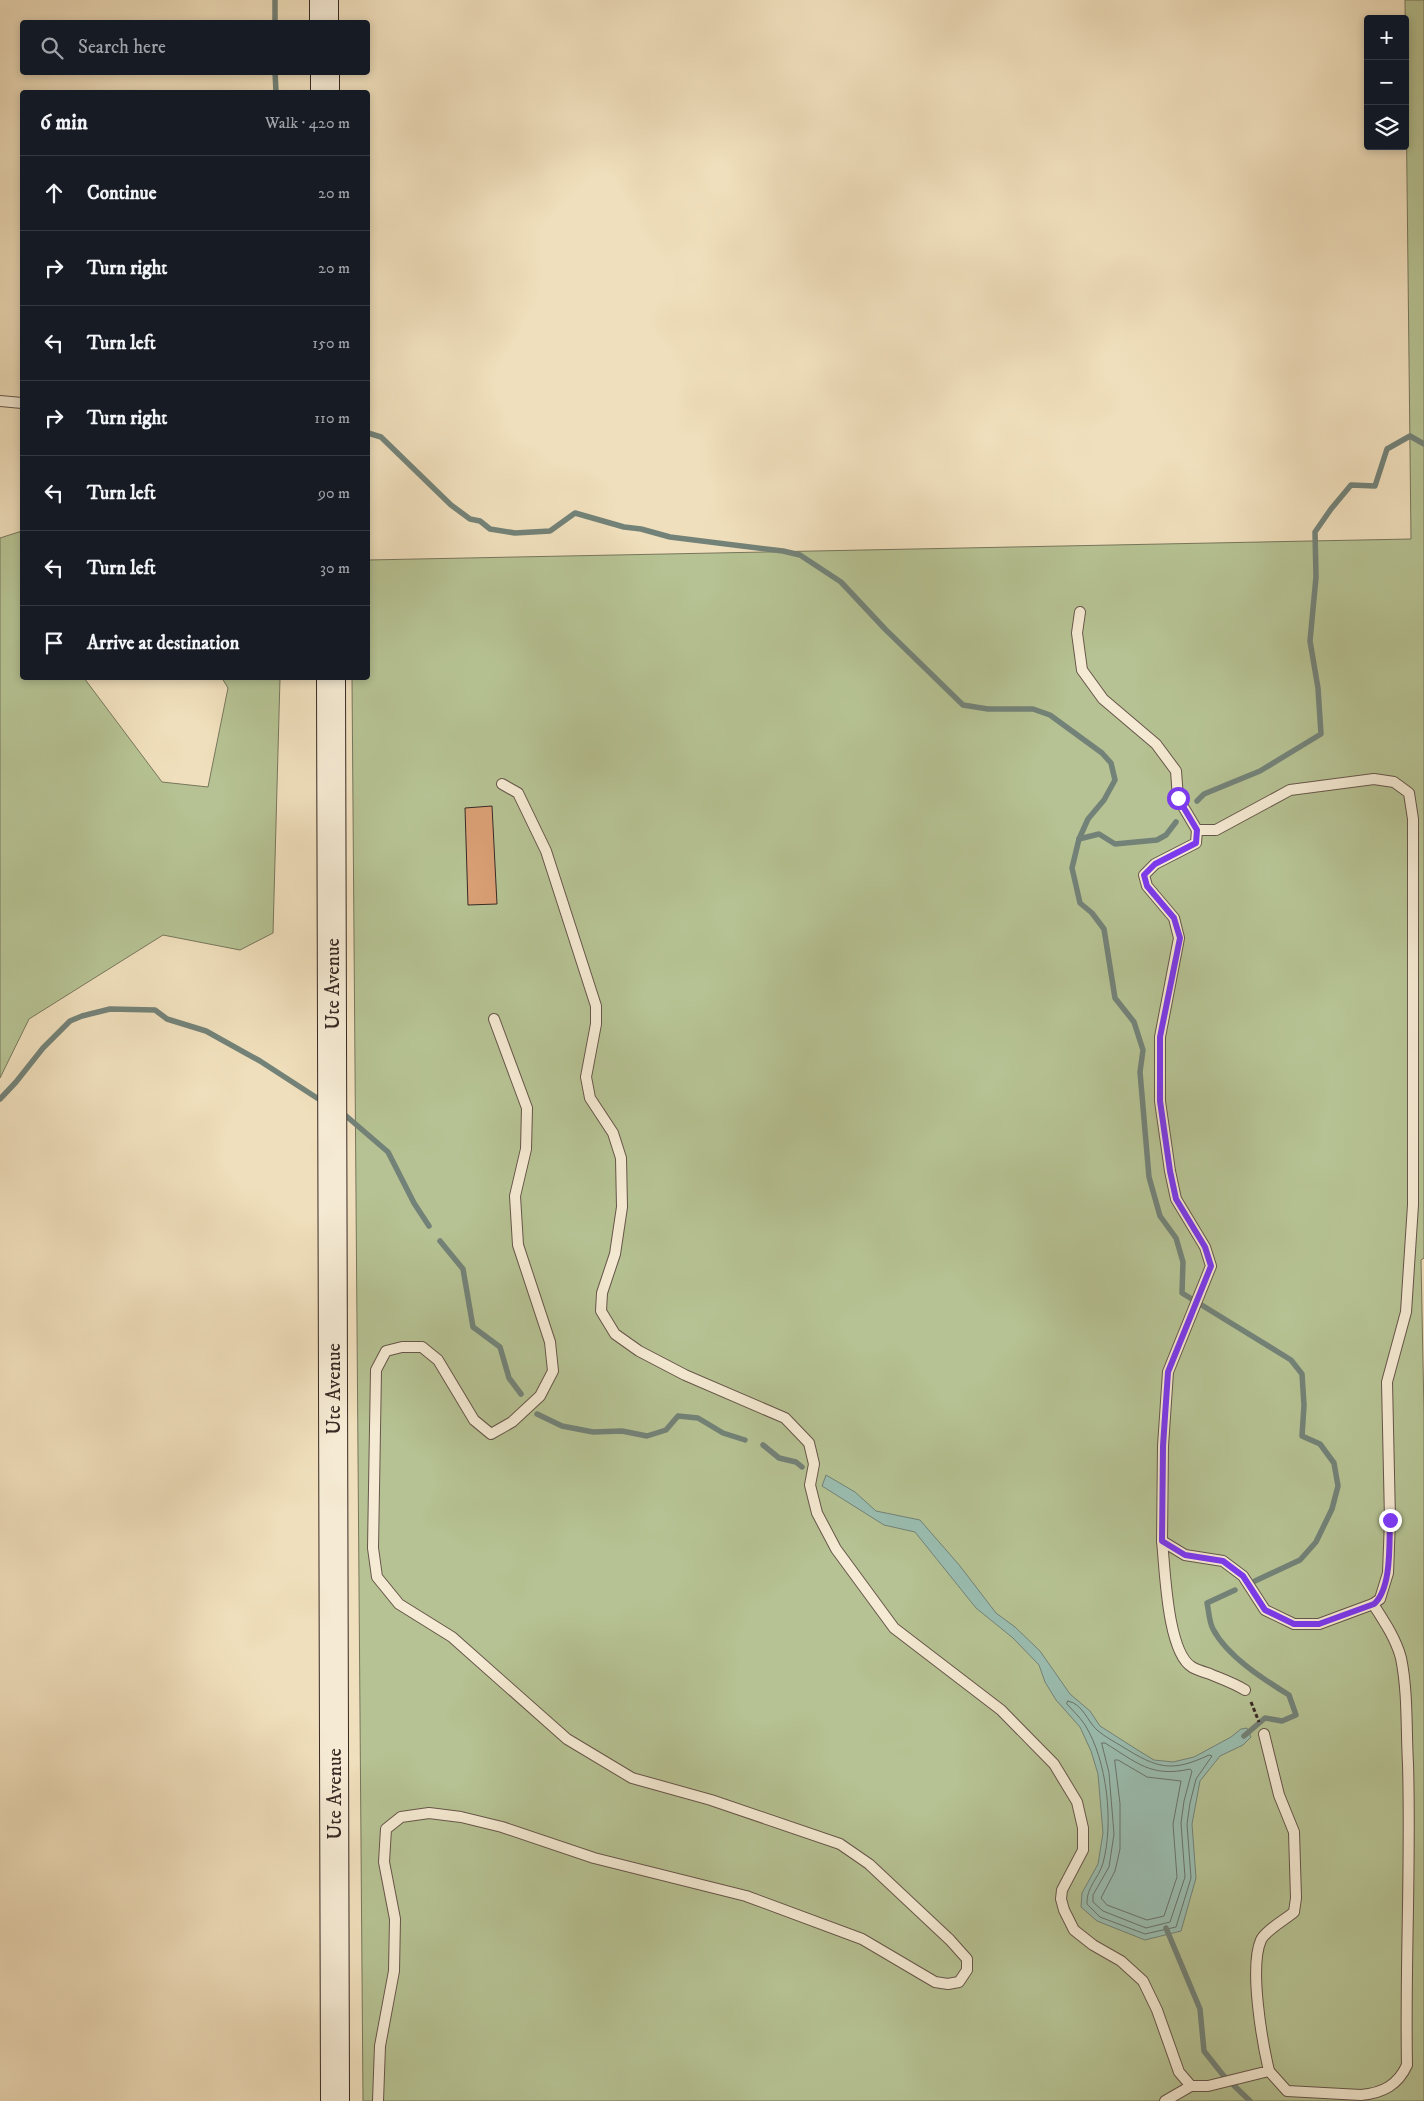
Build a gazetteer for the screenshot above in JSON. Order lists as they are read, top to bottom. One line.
{"streets":{"main road":["Ute Avenue"]},"page":{"map_buttons":["+","−"],"search":"Search here","heading":["6 min","Walk · 420 m"],"list":[["Continue","20 m"],["Turn right","20 m"],["Turn left","150 m"],["Turn right","110 m"],["Turn left","90 m"],["Turn left","30 m"],"Arrive at destination"]}}
